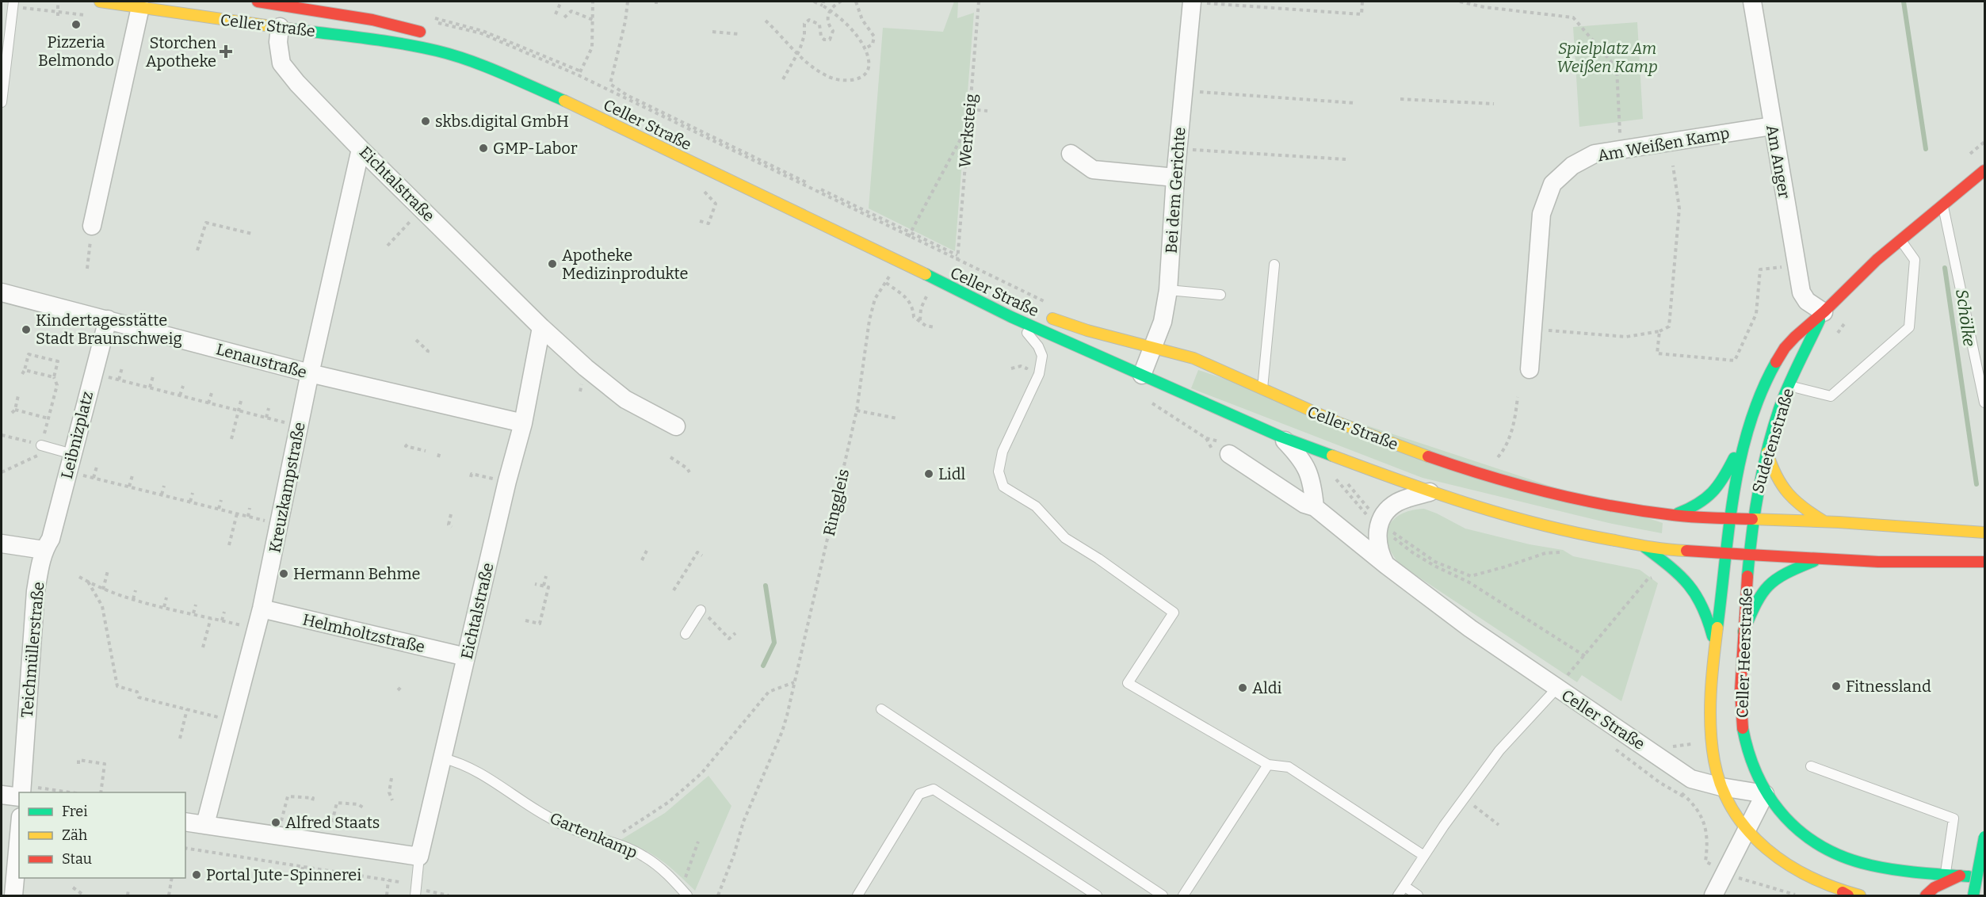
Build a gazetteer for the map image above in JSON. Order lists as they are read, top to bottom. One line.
{"streets":{"main road":["Celler Straße","Sudetenstraße","Celler Heerstraße"],"street":["Am Weißen Kamp","Am Anger","Eichtalstraße","Bei dem Gerichte","Lenaustraße","Leibnizplatz","Kreuzkampstraße","Helmholtzstraße","Teichmüllerstraße"],"lane":["Gartenkamp"],"path":["Werksteig","Ringgleis"]},"crossings":[["Celler Straße","Eichtalstraße"],["Celler Straße","Bei dem Gerichte"],["Celler Straße","Sudetenstraße"],["Celler Straße","Celler Heerstraße"],["Am Weißen Kamp","Am Anger"],["Am Anger","Sudetenstraße"],["Eichtalstraße","Lenaustraße"],["Eichtalstraße","Kreuzkampstraße"],["Eichtalstraße","Helmholtzstraße"],["Eichtalstraße","Gartenkamp"],["Lenaustraße","Leibnizplatz"],["Lenaustraße","Kreuzkampstraße"],["Leibnizplatz","Teichmüllerstraße"],["Sudetenstraße","Celler Heerstraße"],["Kreuzkampstraße","Helmholtzstraße"]],"water":["Schölke"],"parks":["Spielplatz Am Weißen Kamp"],"places":{"other":["Pizzeria Belmondo","skbs.digital GmbH","GMP-Labor","Apotheke Medizinprodukte","Kindertagesstätte Stadt Braunschweig","Lidl","Hermann Behme","Fitnessland","Aldi","Alfred Staats","Portal Jute-Spinnerei"],"health":["Storchen Apotheke"]},"legend":["Frei","Zäh","Stau"]}
